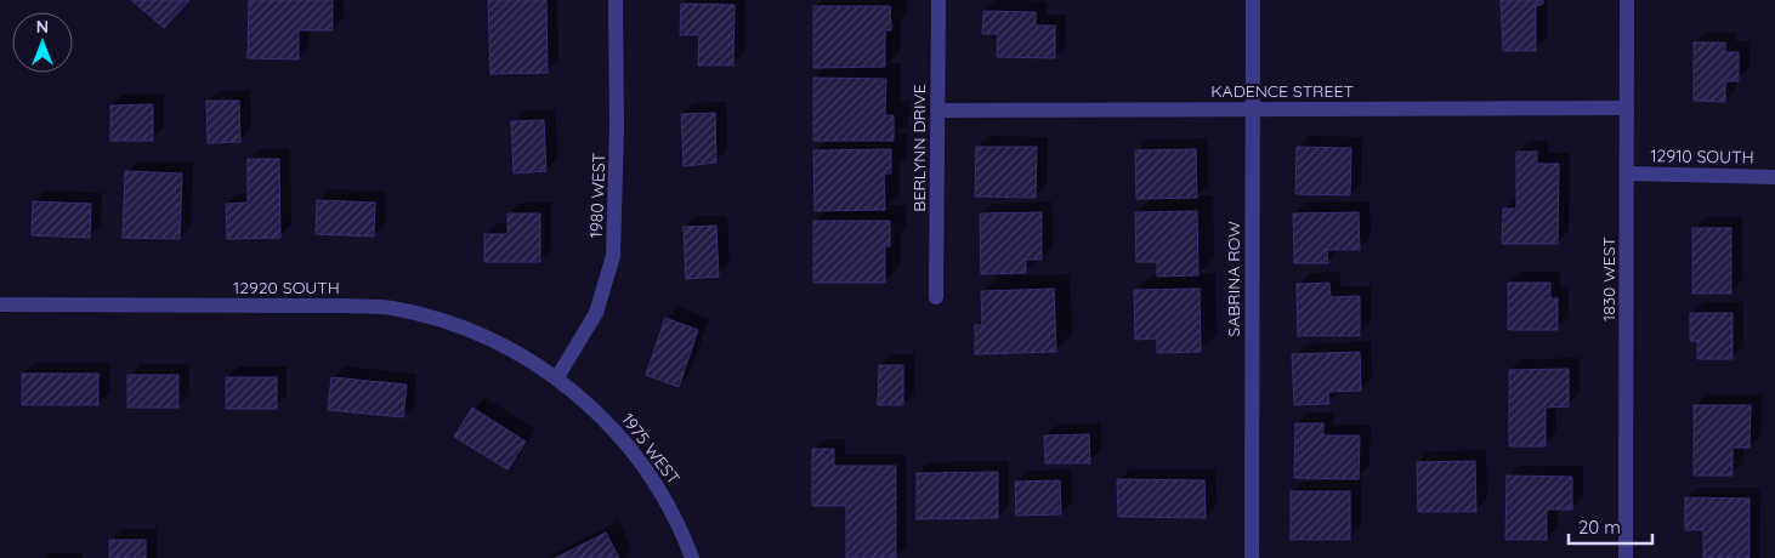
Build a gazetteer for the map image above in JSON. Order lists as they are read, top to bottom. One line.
{"streets":{"street":["KADENCE STREET","BERLYNN DRIVE","12910 SOUTH","1980 WEST","SABRINA ROW","1830 WEST","12920 SOUTH","1975 WEST"]},"crossings":[["KADENCE STREET","BERLYNN DRIVE"],["KADENCE STREET","SABRINA ROW"],["KADENCE STREET","1830 WEST"],["12910 SOUTH","1830 WEST"],["1980 WEST","12920 SOUTH"],["1980 WEST","1975 WEST"],["12920 SOUTH","1975 WEST"]],"scale_bar":"20 m","north":"top"}
